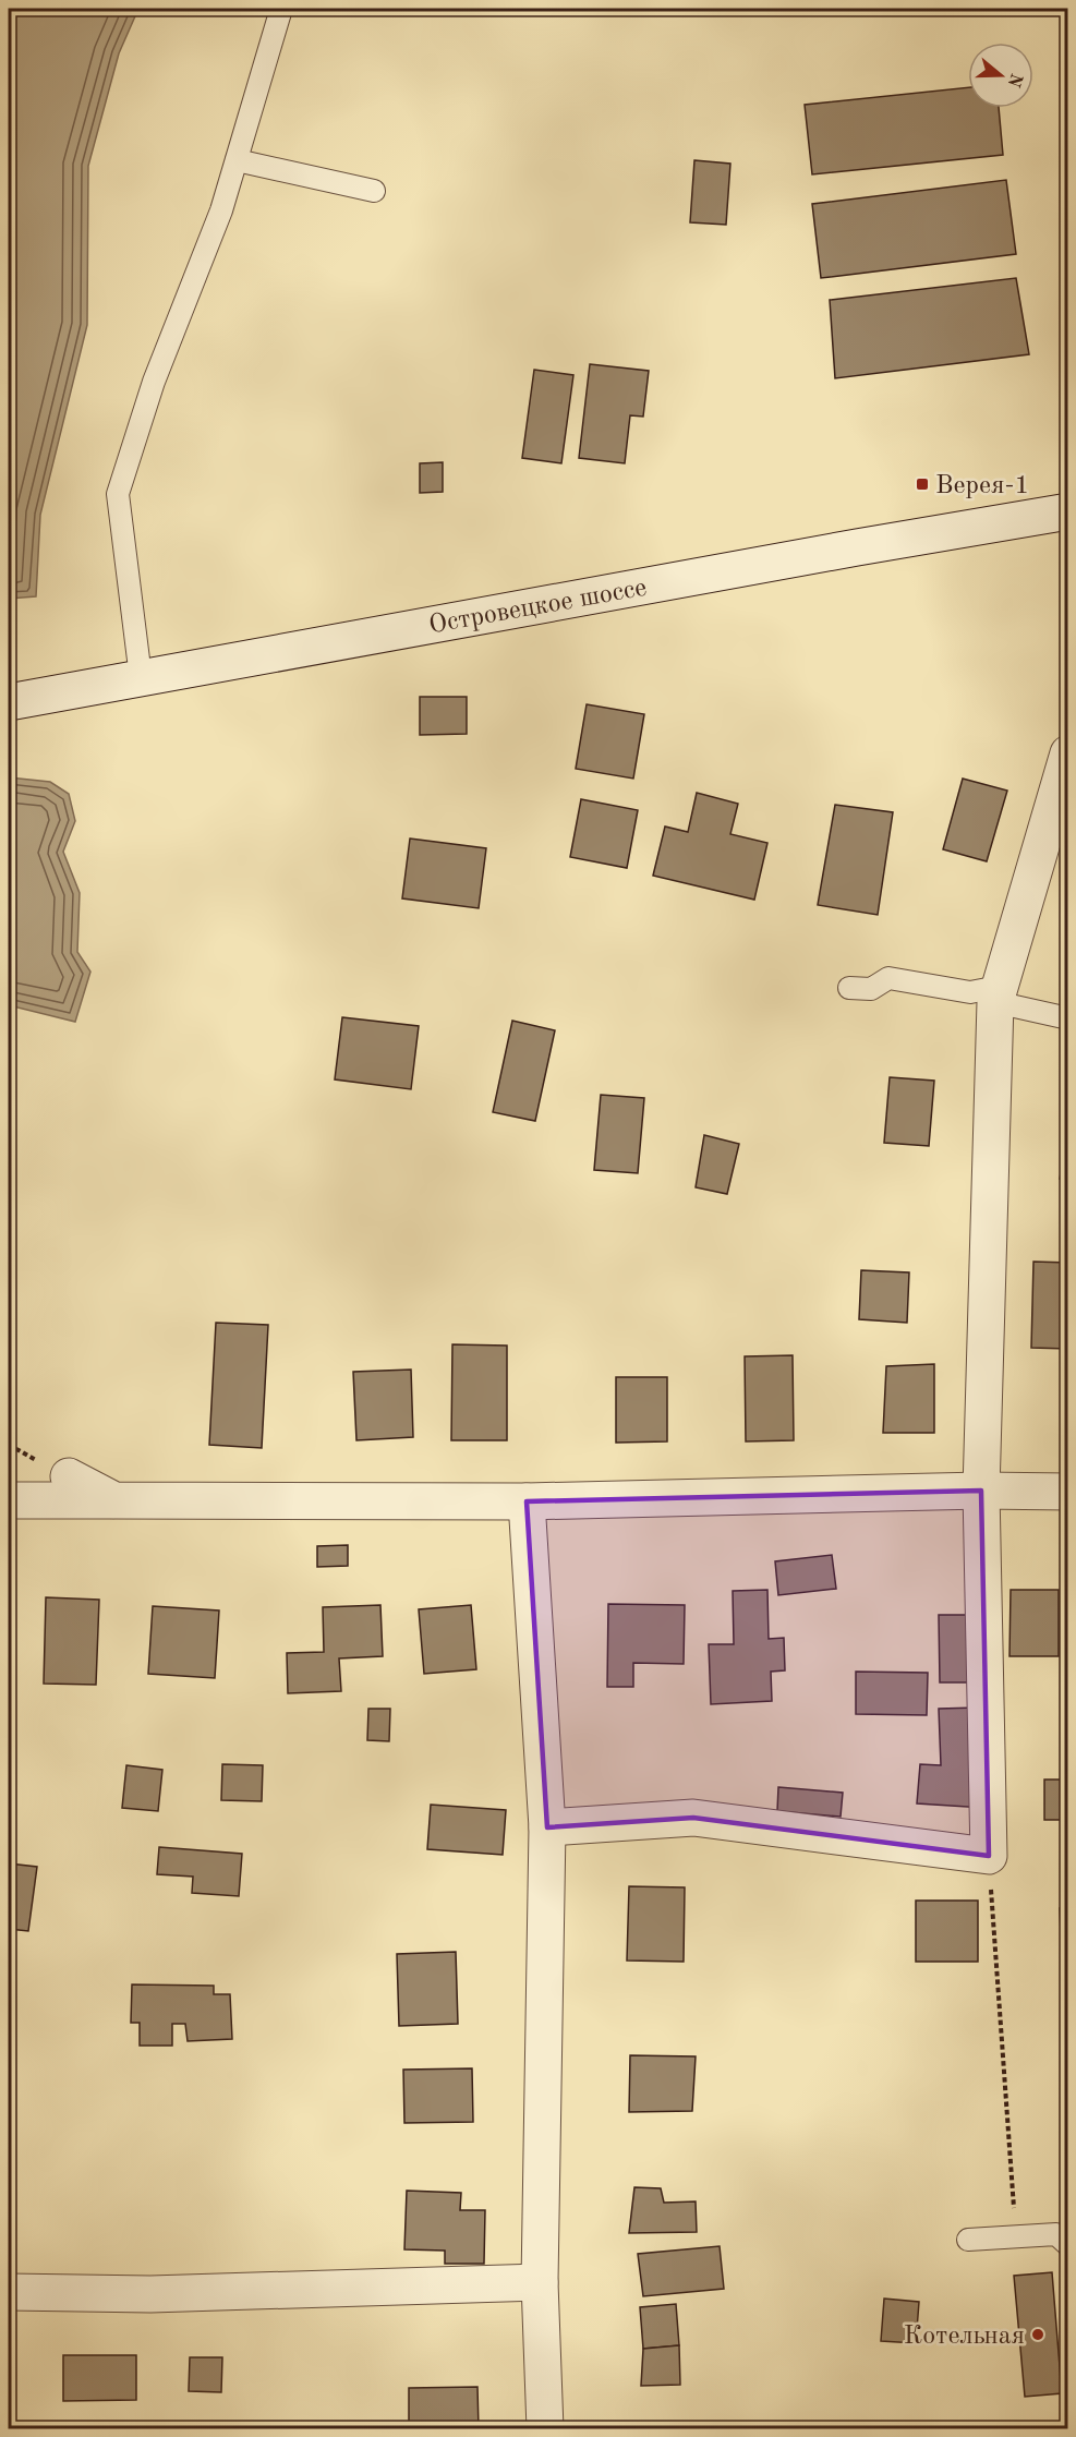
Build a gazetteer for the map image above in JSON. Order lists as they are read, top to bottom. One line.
{"streets":{"street":["Островецкое шоссе"]},"places":{"transit":["Верея-1"],"other":["Котельная"]},"north":"right"}
